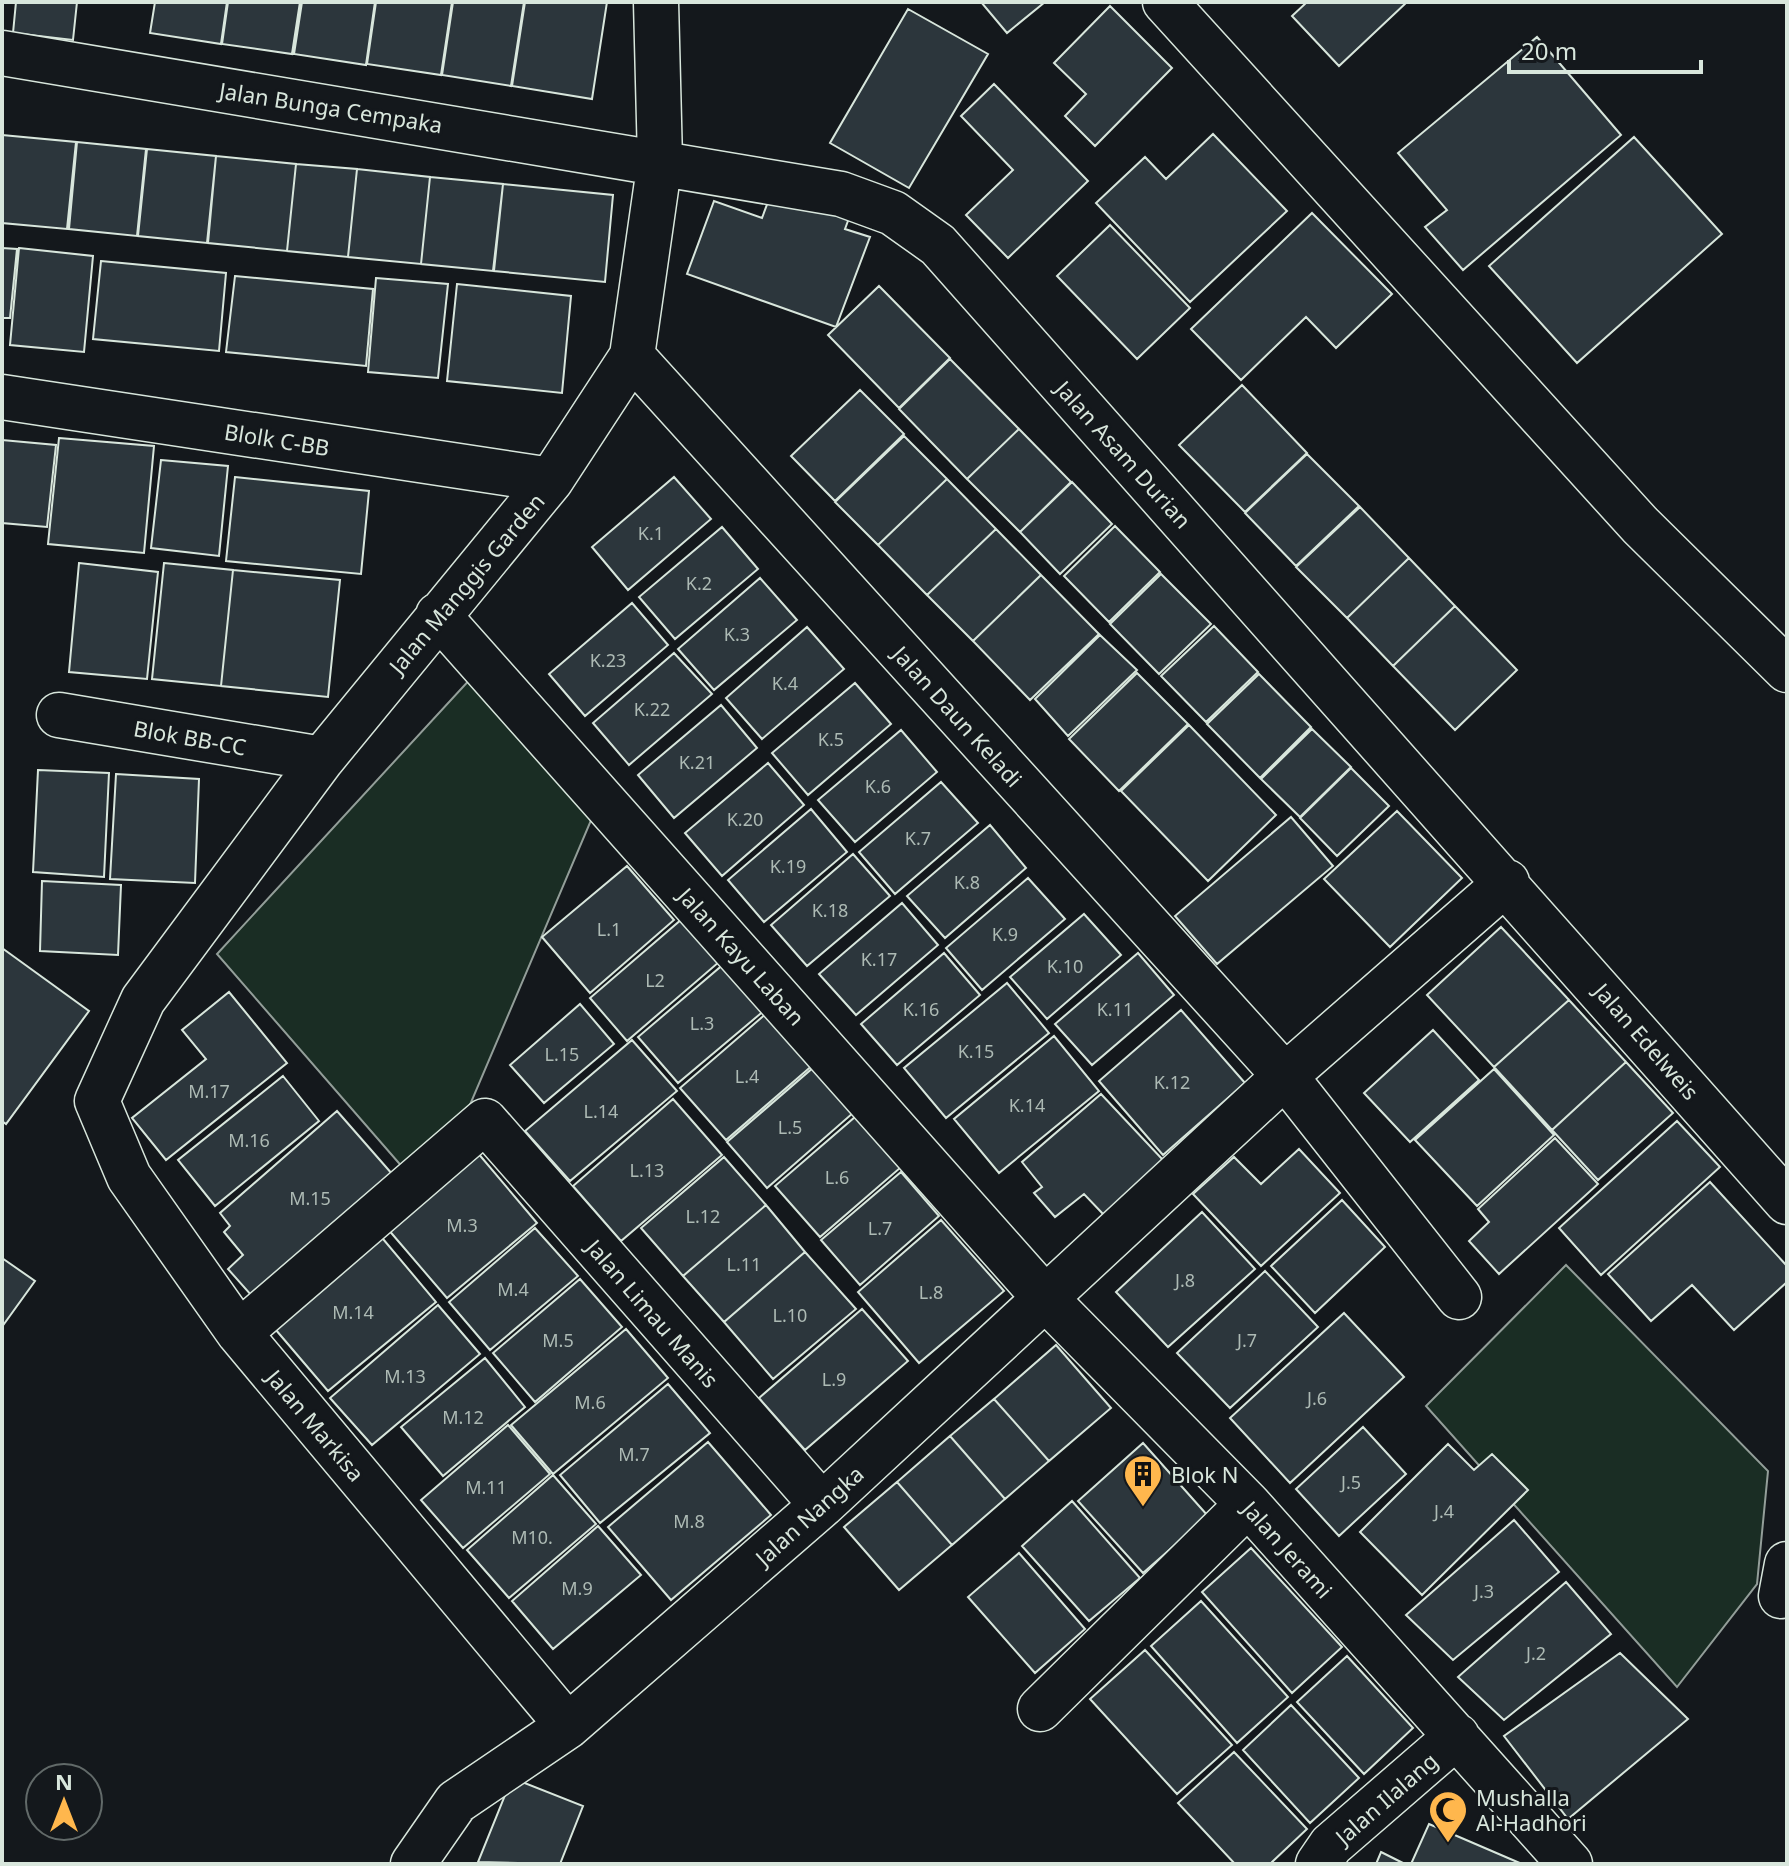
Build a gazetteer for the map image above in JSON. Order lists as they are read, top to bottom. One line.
{"streets":{"street":["Jalan Bunga Cempaka","Blolk C-BB","Jalan Asam Durian","Jalan Manggis Garden","Jalan Daun Keladi","Blok BB-CC","Jalan Kayu Laban","Jalan Edelweis","Jalan Limau Manis","Jalan Markisa","Jalan Nangka","Jalan Jerami","Jalan Ilalang"]},"crossings":[["Jalan Bunga Cempaka","Jalan Asam Durian"],["Jalan Bunga Cempaka","Jalan Manggis Garden"],["Blolk C-BB","Jalan Manggis Garden"],["Jalan Asam Durian","Jalan Manggis Garden"],["Jalan Asam Durian","Jalan Edelweis"],["Jalan Asam Durian","Jalan Nangka"],["Jalan Manggis Garden","Jalan Daun Keladi"],["Jalan Manggis Garden","Blok BB-CC"],["Jalan Manggis Garden","Jalan Kayu Laban"],["Jalan Manggis Garden","Jalan Markisa"],["Jalan Daun Keladi","Jalan Nangka"],["Jalan Kayu Laban","Jalan Nangka"],["Jalan Kayu Laban","Jalan Jerami"],["Jalan Edelweis","Jalan Nangka"],["Jalan Limau Manis","Jalan Markisa"],["Jalan Limau Manis","Jalan Nangka"],["Jalan Markisa","Jalan Nangka"],["Jalan Nangka","Jalan Jerami"],["Jalan Jerami","Jalan Ilalang"]],"places":{"building":["Blok N"],"mosque":["Mushalla Al-Hadhori"]},"house_numbers":["K.1","K.2","K.3","K.23","K.4","K.22","K.5","K.21","K.6","K.20","K.7","K.19","K.8","K.18","L.1","K.9","K.17","K.10","L2","K.16","K.11","L.3","K.15","L.15","L.4","K.12","M.17","K.14","L.14","L.5","M.16","L.13","L.6","M.15","L.12","M.3","L.7","L.11","J.8","M.4","L.8","M.14","L.10","M.5","J.7","M.13","L.9","J.6","M.6","M.12","M.7","J.5","M.11","J.4","M.8","M10.","M.9","J.3","J.2"],"scale_bar":"20 m","north":"top"}
